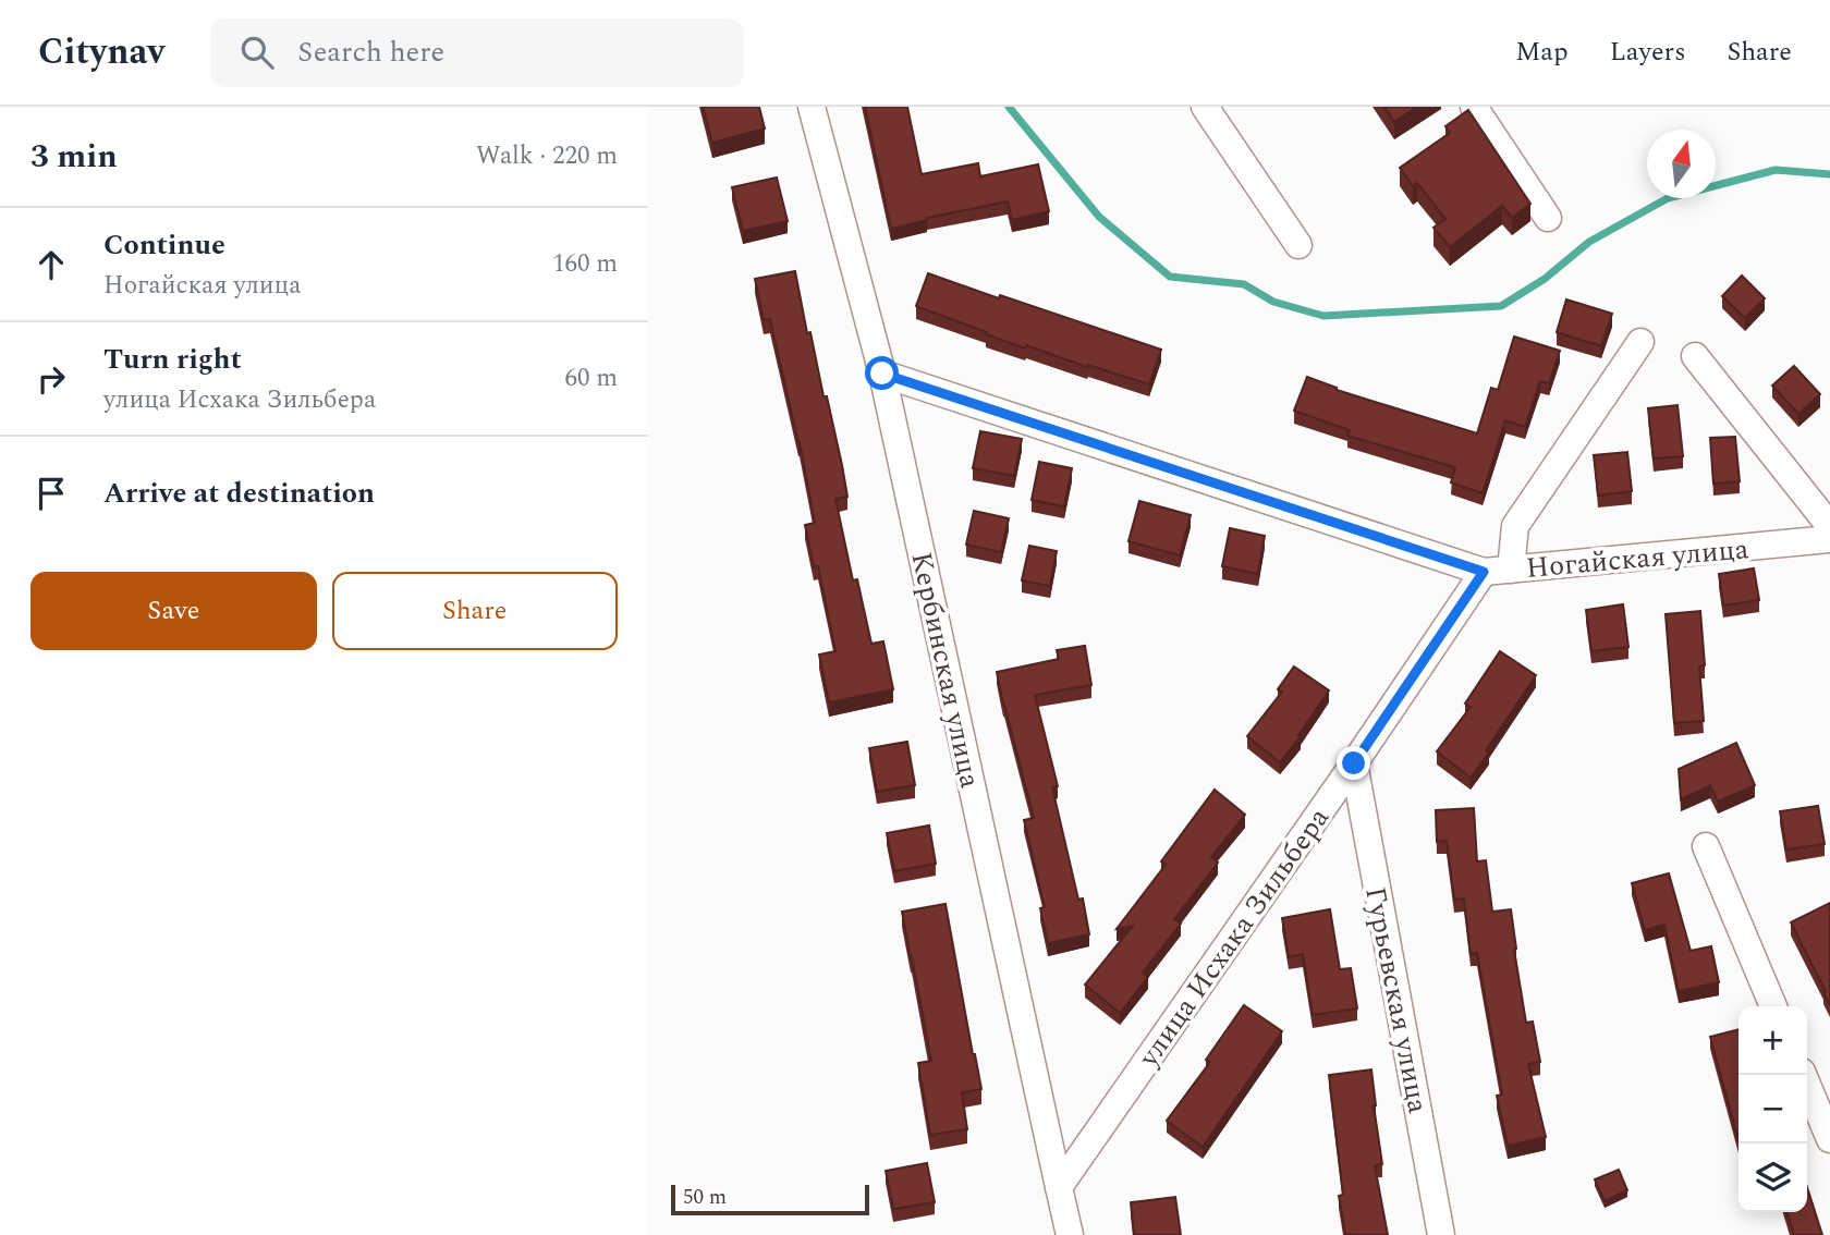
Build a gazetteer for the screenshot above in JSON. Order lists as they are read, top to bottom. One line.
{"streets":{"street":["Ногайская улица","Кербинская улица","улица Исхака Зильбера","Гурьевская улица"]},"crossings":[["Ногайская улица","Кербинская улица"],["Ногайская улица","улица Исхака Зильбера"],["Кербинская улица","улица Исхака Зильбера"],["улица Исхака Зильбера","Гурьевская улица"]],"scale_bar":"50 m","north":"top","page":{"header":"Citynav","search":"Search here","nav":["Map","Layers","Share"],"heading":["3 min","Walk · 220 m"],"list":[["Continue","Ногайская улица","160 m"],["Turn right","улица Исхака Зильбера","60 m"],"Arrive at destination"],"buttons":["Save","Share"],"map_buttons":["+","−"],"scale":"50 m"}}
